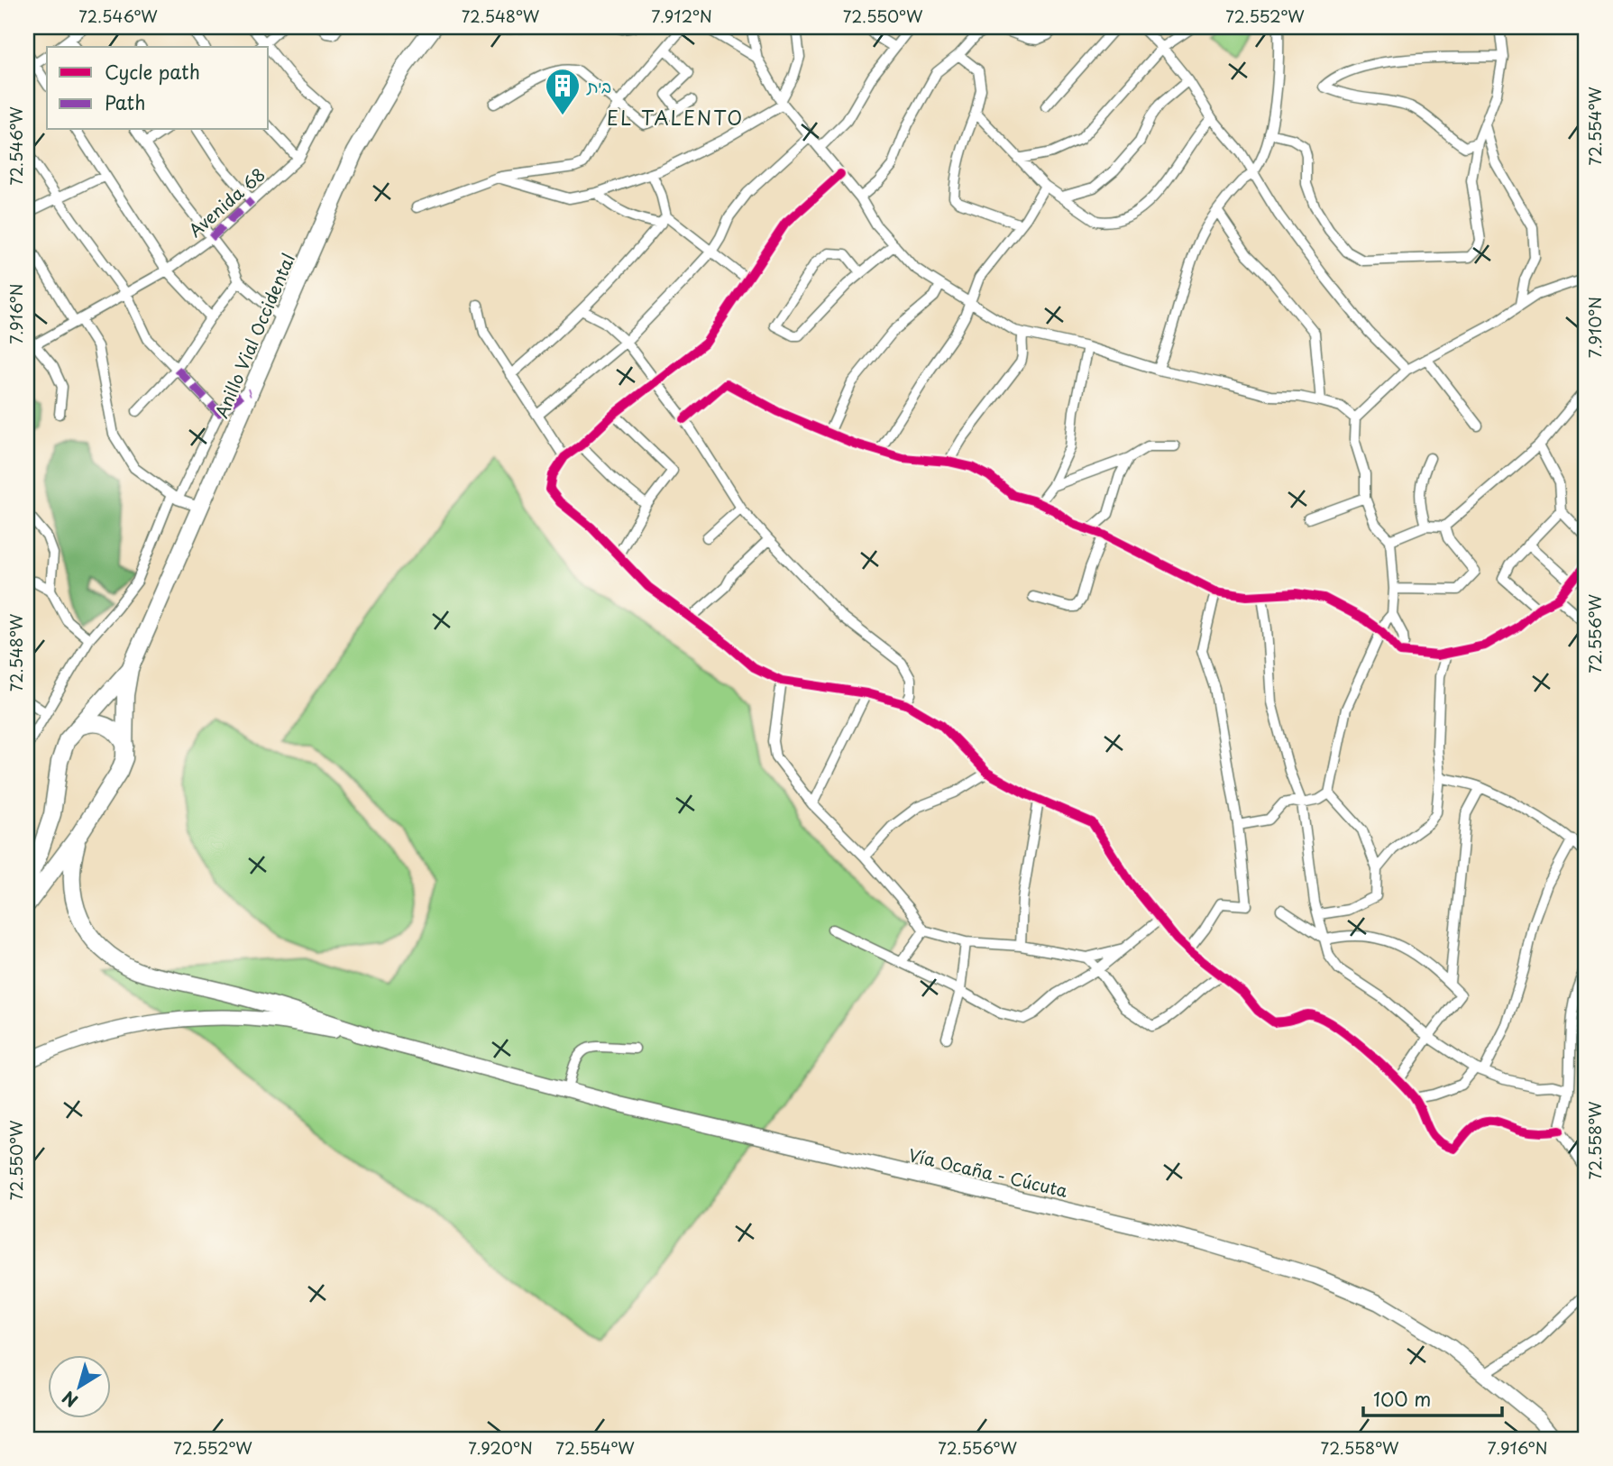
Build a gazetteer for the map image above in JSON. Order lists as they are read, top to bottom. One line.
{"streets":{"highway":["Anillo Vial Occidental"],"main road":["Vía Ocaña - Cúcuta"],"street":["Avenida 68"]},"districts":["EL TALENTO"],"places":{"building":["בית"]},"legend":["Cycle path","Path"],"scale_bar":"100 m","north":"bottom left","coordinates":["72.546°W","72.548°W","7.912°N","72.550°W","72.552°W","72.554°W","7.916°N","7.910°N","72.556°W","72.558°W","7.920°N"]}
